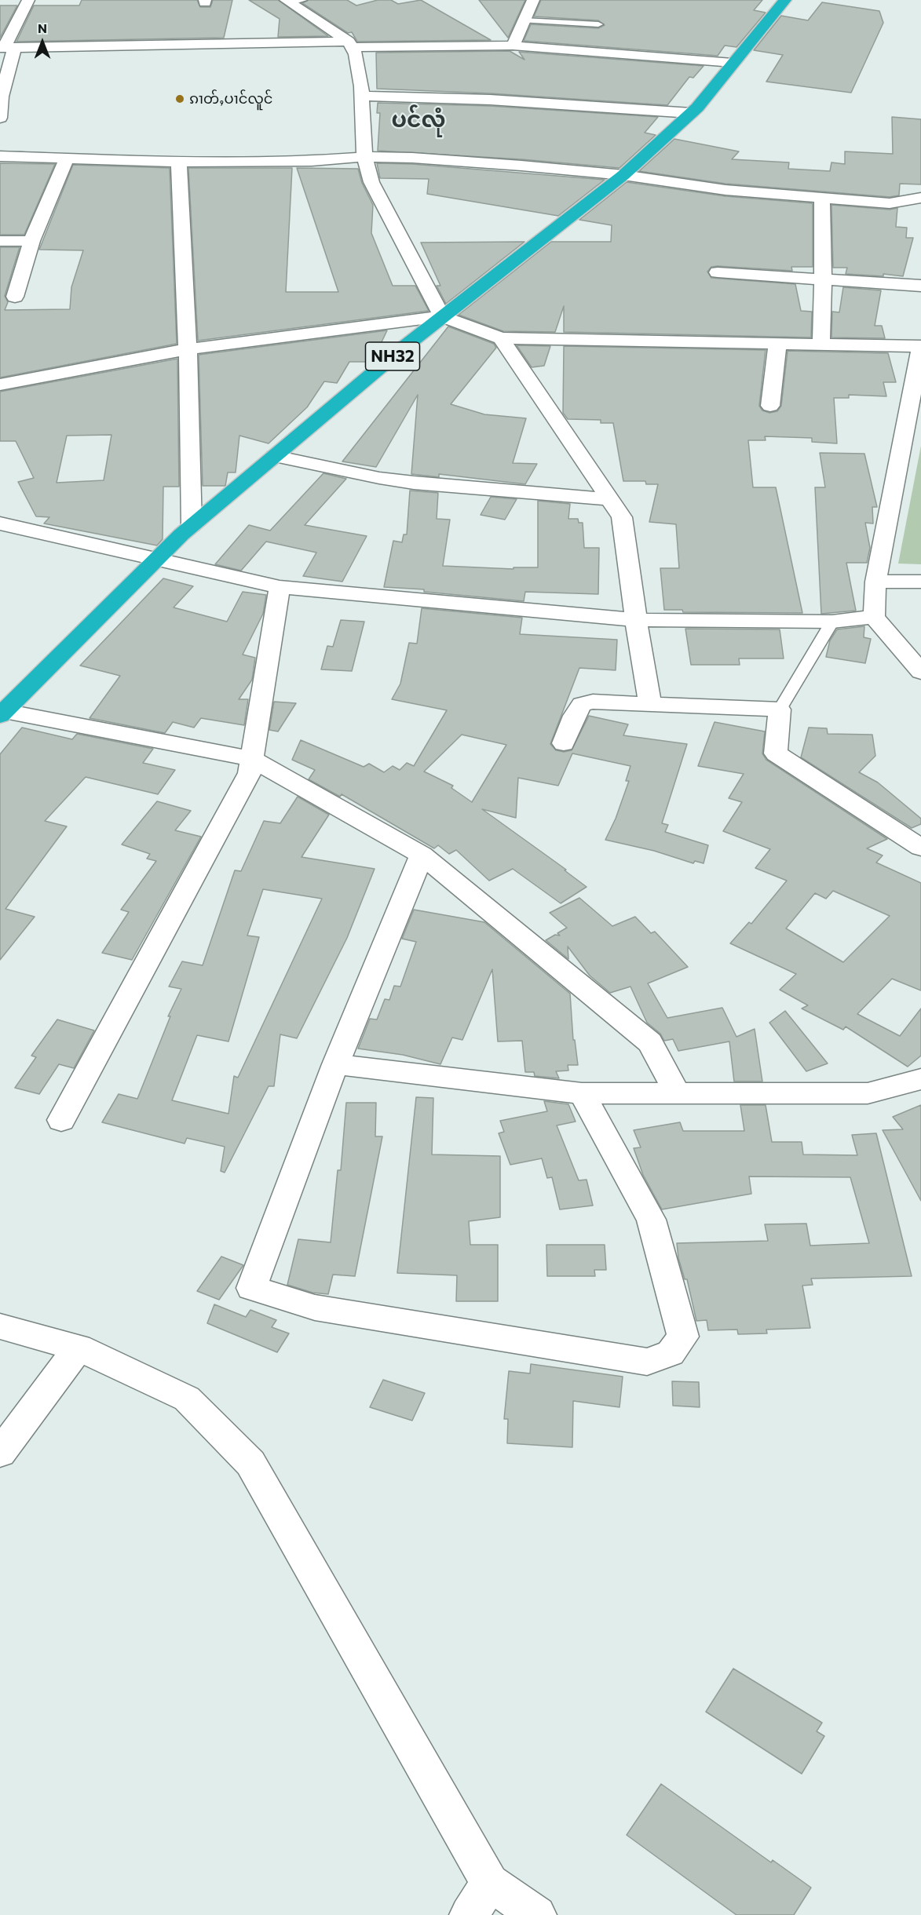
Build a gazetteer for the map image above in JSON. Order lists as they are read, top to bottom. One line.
{"streets":{"highway":["NH32"]},"districts":["ပင်လုံ"],"places":["ၵၢတ်ႇပၢင်လူင်"],"north":"top"}
